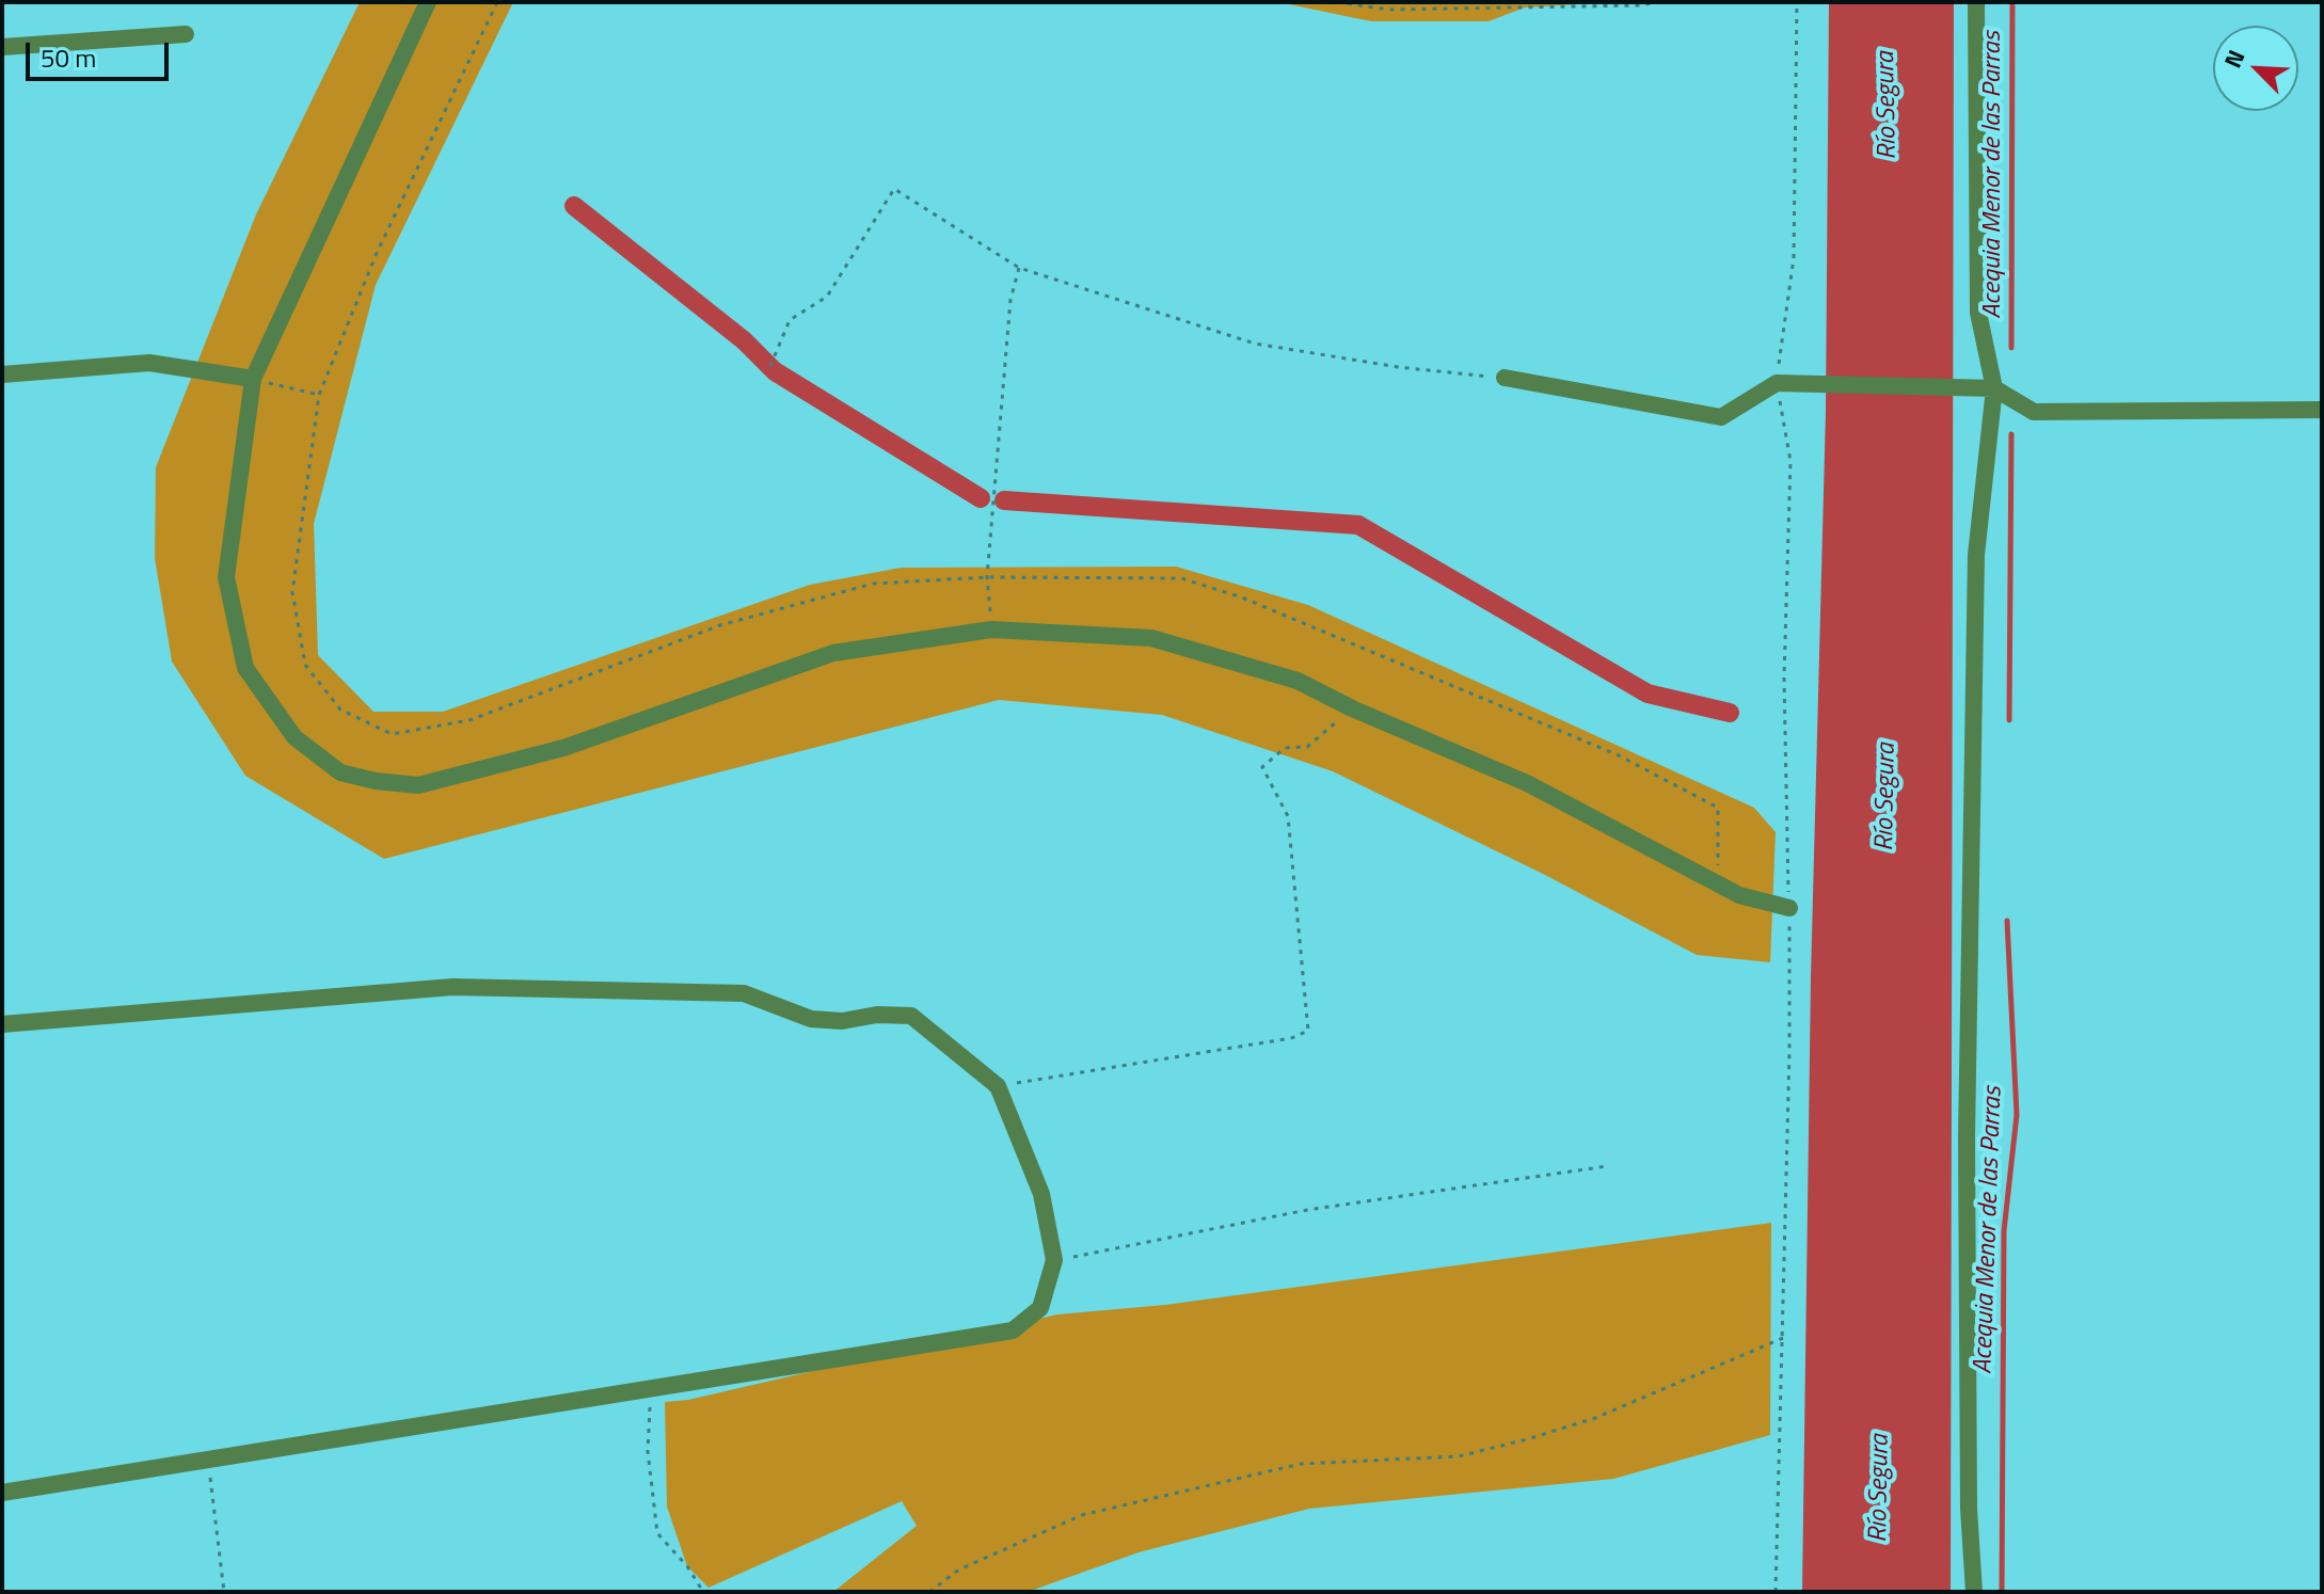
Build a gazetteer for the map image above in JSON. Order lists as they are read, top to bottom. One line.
{"water":["Río Segura","Acequia Menor de las Parras"],"scale_bar":"50 m","north":"top left"}
